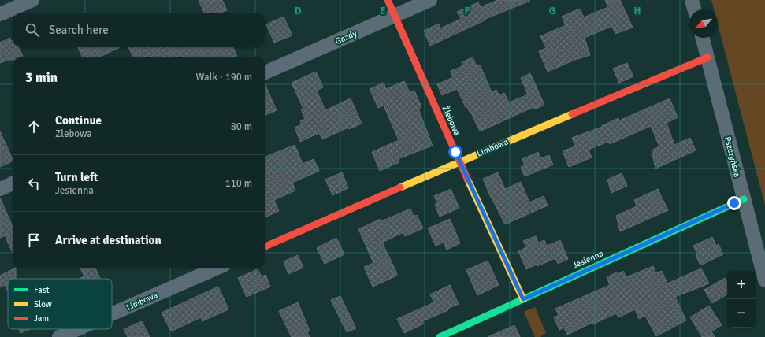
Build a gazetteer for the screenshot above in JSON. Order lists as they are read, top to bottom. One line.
{"streets":{"street":["Gazdy","Żlebowa","Limbowa","Pszczyńska","Jesienna"]},"crossings":[["Gazdy","Żlebowa"],["Żlebowa","Limbowa"],["Żlebowa","Jesienna"],["Limbowa","Pszczyńska"],["Pszczyńska","Jesienna"]],"legend":["Fast","Slow","Jam"],"north":"bottom left","page":{"search":"Search here","heading":["3 min","Walk · 190 m"],"list":[["Continue","Żlebowa","80 m"],["Turn left","Jesienna","110 m"],"Arrive at destination"],"map_buttons":["+","−"]},"grid":{"columns":["D","E","F","G","H"]}}
